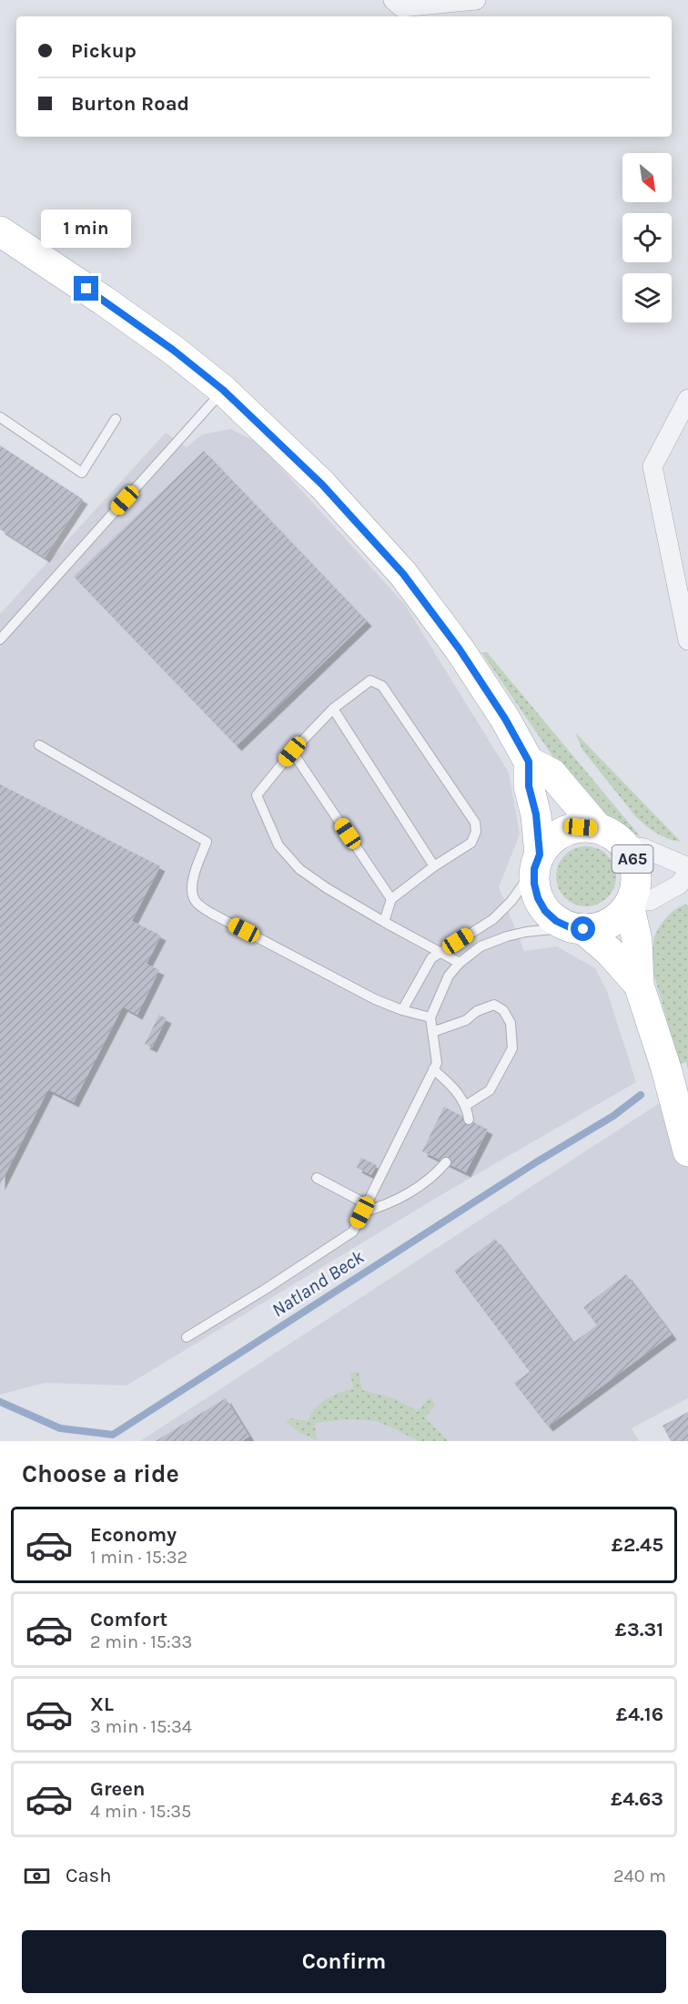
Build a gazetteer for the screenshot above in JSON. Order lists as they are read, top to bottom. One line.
{"streets":{"main road":["A65"]},"water":["Natland Beck"],"north":"bottom right","page":{"banner":["Pickup","Burton Road"],"bubble":"1 min","heading":"Choose a ride","list":[{"name":"Economy","note":"1 min · 15:32","value":"£2.45"},{"name":"Comfort","note":"2 min · 15:33","value":"£3.31"},{"name":"XL","note":"3 min · 15:34","value":"£4.16"},{"name":"Green","note":"4 min · 15:35","value":"£4.63"}],"pay":["Cash","240 m"],"buttons":"Confirm"}}
